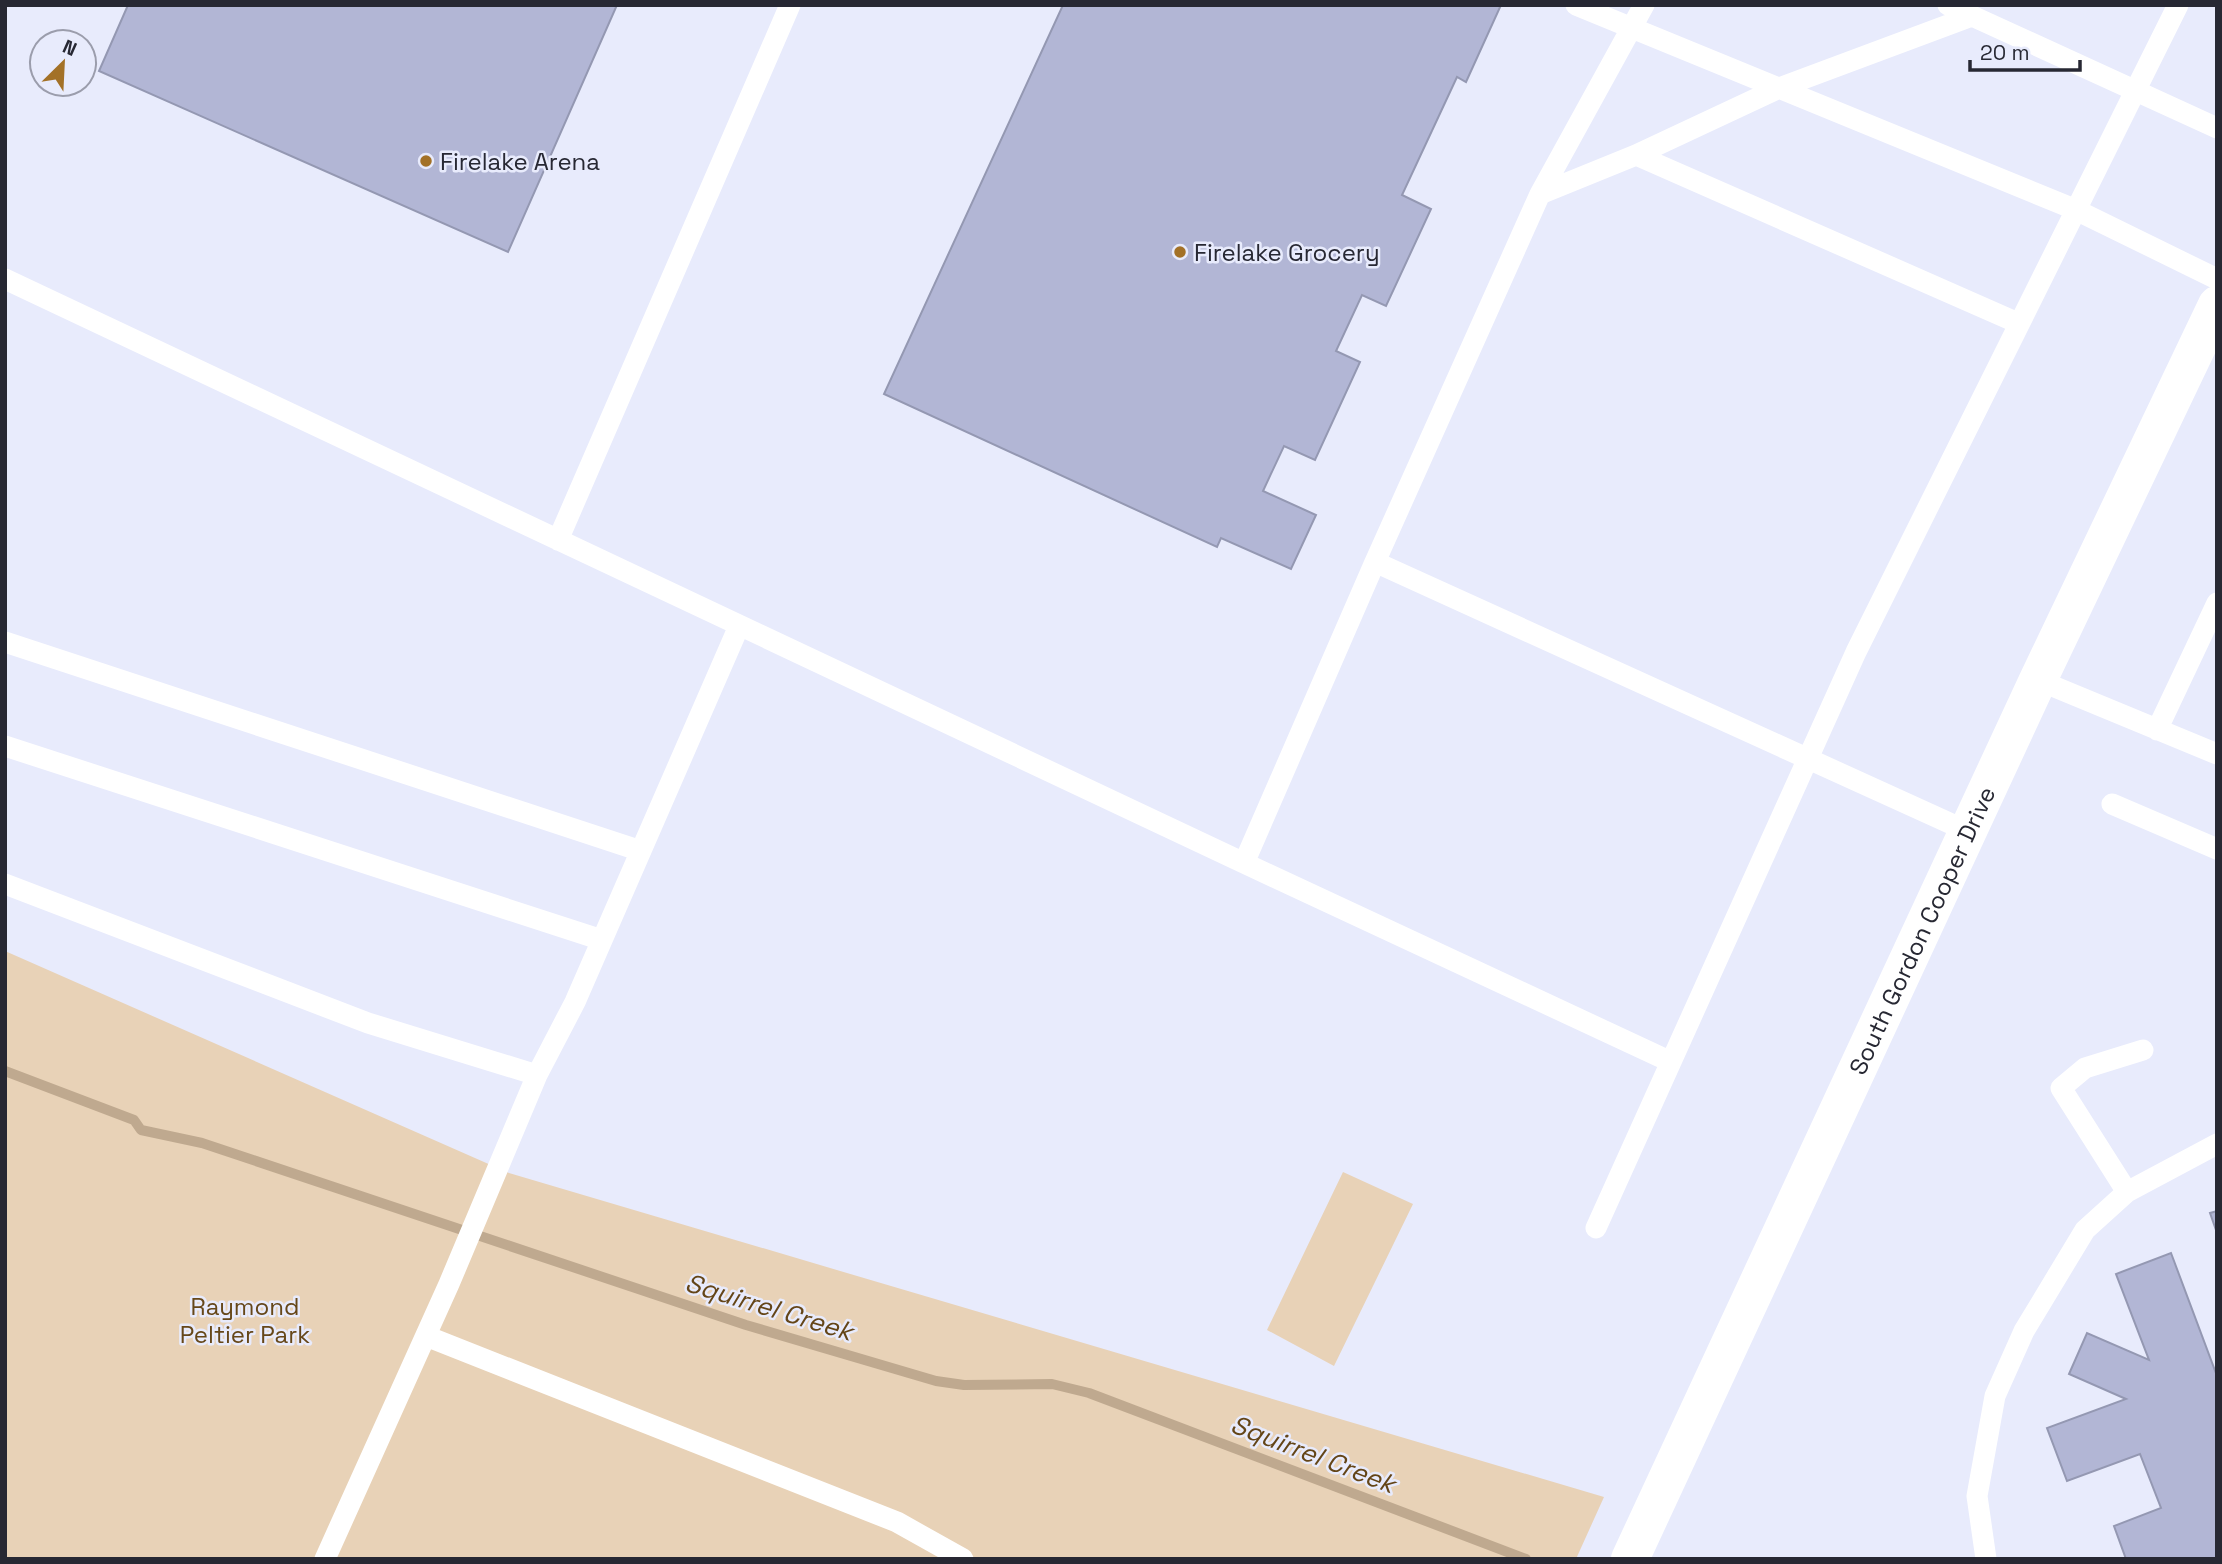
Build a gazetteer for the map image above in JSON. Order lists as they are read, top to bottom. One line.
{"streets":{"main road":["South Gordon Cooper Drive"]},"water":["Squirrel Creek"],"parks":["Raymond Peltier Park"],"places":["Firelake Arena","Firelake Grocery"],"scale_bar":"20 m","north":"top right"}
